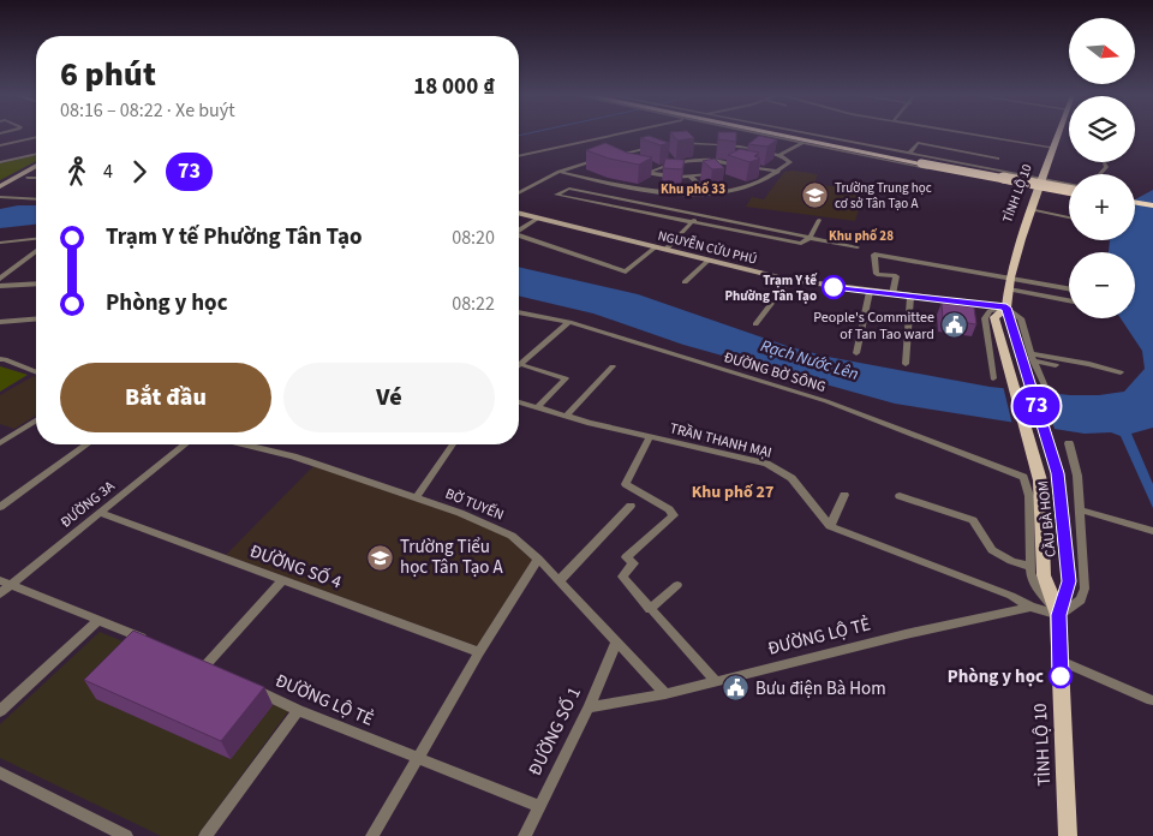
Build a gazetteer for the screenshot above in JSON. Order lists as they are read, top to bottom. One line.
{"streets":{"main road":["TỈNH LỘ 10","NGUYỄN CỬU PHÚ","CẦU BÀ HOM"],"street":["ĐƯỜNG BỜ SÔNG","TRẦN THANH MẠI","ĐƯỜNG 3A","BỜ TUYẾN","ĐƯỜNG SỐ 4","ĐƯỜNG LỘ TẺ","ĐƯỜNG SỐ 1"]},"crossings":[["TỈNH LỘ 10","NGUYỄN CỬU PHÚ"],["TỈNH LỘ 10","CẦU BÀ HOM"],["TỈNH LỘ 10","ĐƯỜNG LỘ TẺ"],["NGUYỄN CỬU PHÚ","CẦU BÀ HOM"],["ĐƯỜNG 3A","ĐƯỜNG SỐ 4"],["BỜ TUYẾN","ĐƯỜNG LỘ TẺ"],["BỜ TUYẾN","ĐƯỜNG SỐ 1"],["ĐƯỜNG LỘ TẺ","ĐƯỜNG SỐ 1"]],"districts":["Khu phố 33","Khu phố 28","Khu phố 27"],"water":["Rạch Nước Lên"],"places":{"school or university":["Trường Trung học cơ sở Tân Tạo A","Trường Tiểu học Tân Tạo A"],"other":["Trạm Y tế Phường Tân Tạo","Phòng y học"],"public building":["People's Committee of Tan Tao ward","Bưu điện Bà Hom"]},"lines":["bus line 73"],"north":"right","page":{"on_map":"73","map_buttons":["+","−"],"heading":["6 phút","08:16 – 08:22 · Xe buýt","18 000 ₫"],"legs":["4","73"],"list":[{"name":"Trạm Y tế Phường Tân Tạo","value":"08:20"},{"name":"Phòng y học","value":"08:22"}],"buttons":["Bắt đầu","Vé"]}}
